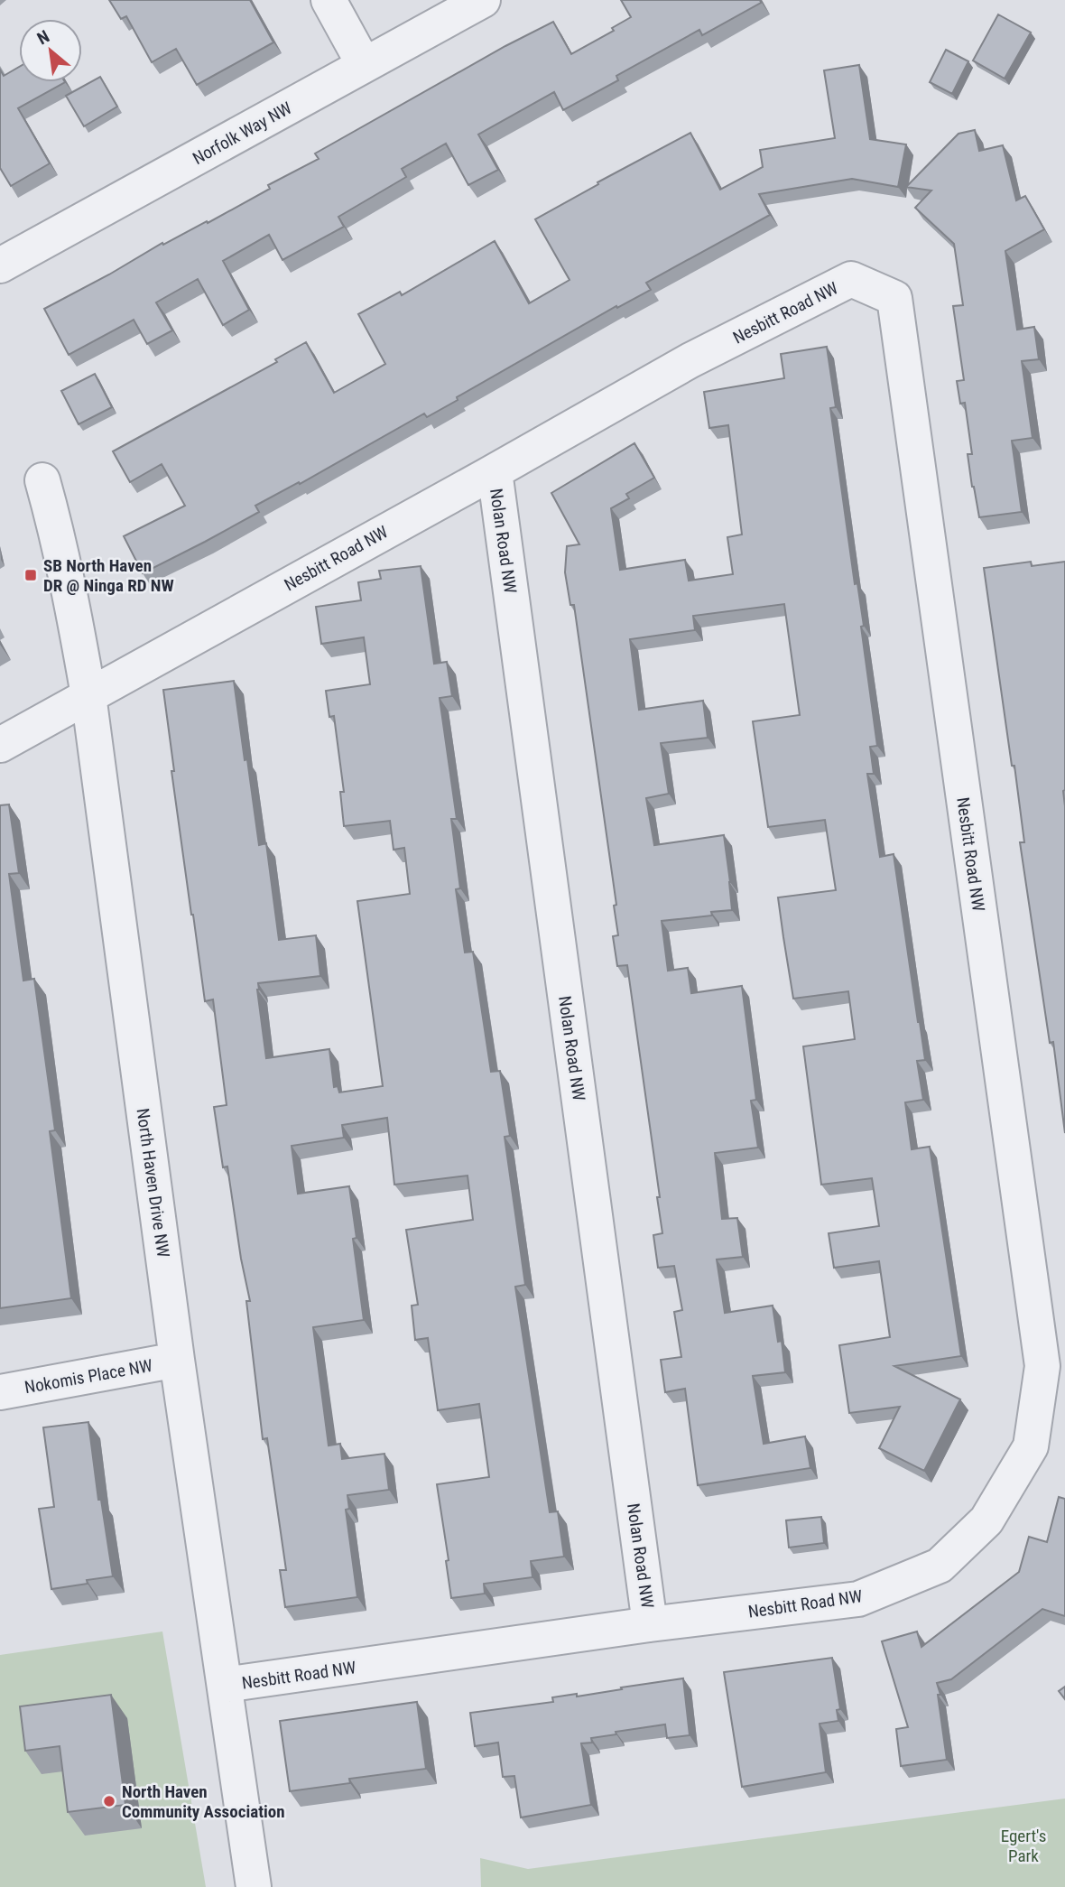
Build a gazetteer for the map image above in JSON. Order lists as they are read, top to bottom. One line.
{"streets":{"street":["Norfolk Way NW","Nesbitt Road NW","Nolan Road NW","North Haven Drive NW","Nokomis Place NW"]},"crossings":[["Nesbitt Road NW","Nolan Road NW"],["Nesbitt Road NW","North Haven Drive NW"],["North Haven Drive NW","Nokomis Place NW"]],"parks":["Egert's Park"],"places":{"transit":["SB North Haven DR @ Ninga RD NW"],"other":["North Haven Community Association"]},"north":"top left"}
